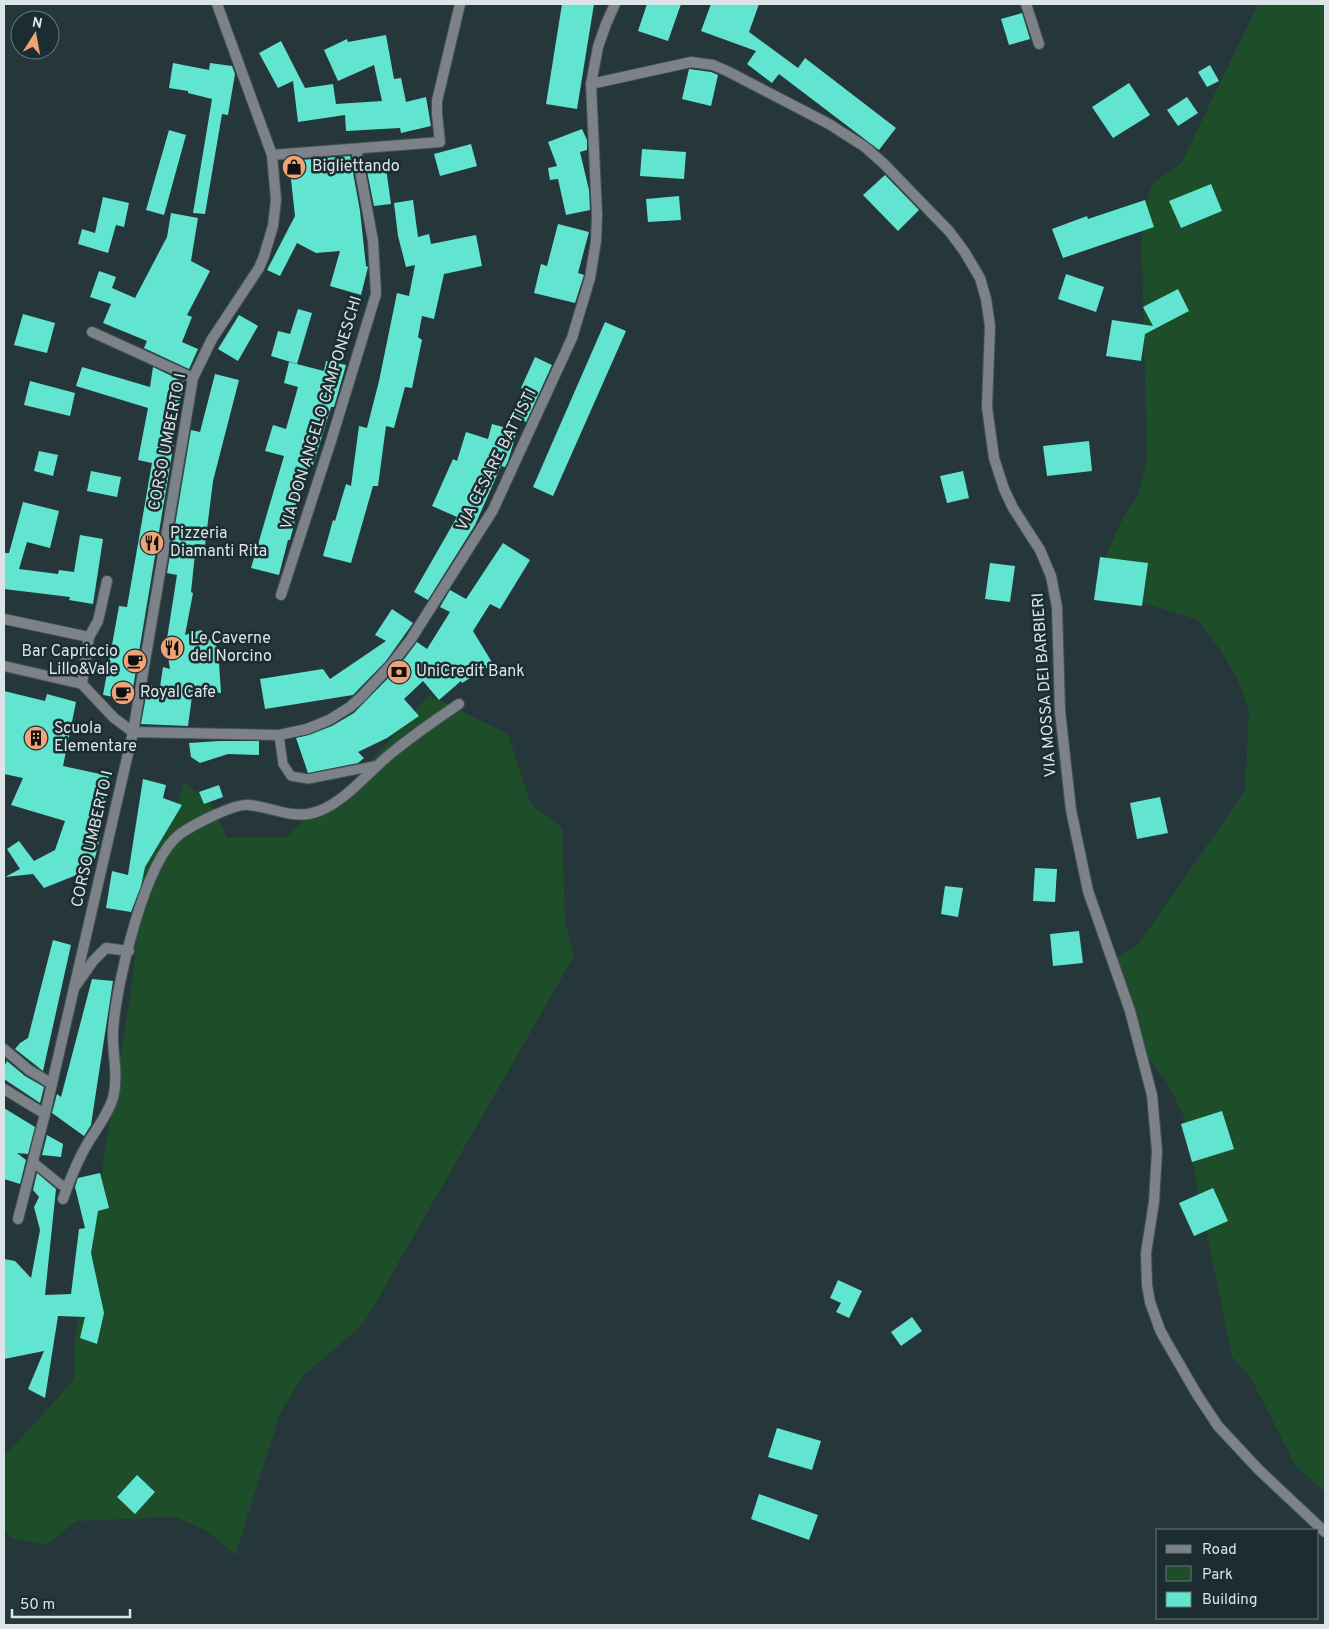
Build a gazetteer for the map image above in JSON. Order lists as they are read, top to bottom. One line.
{"streets":{"street":["VIA DON ANGELO CAMPONESCHI","CORSO UMBERTO I","VIA CESARE BATTISTI","VIA MOSSA DEI BARBIERI"]},"crossings":[["CORSO UMBERTO I","VIA CESARE BATTISTI"],["VIA CESARE BATTISTI","VIA MOSSA DEI BARBIERI"]],"places":{"shop":["Bigliettando"],"restaurant":["Pizzeria Diamanti Rita","Le Caverne del Norcino"],"cafe":["Bar Capriccio Lillo&Vale","Royal Cafe"],"bank":["UniCredit Bank"],"building":["Scuola Elementare"]},"legend":["Road","Park","Building"],"scale_bar":"50 m","north":"top"}
